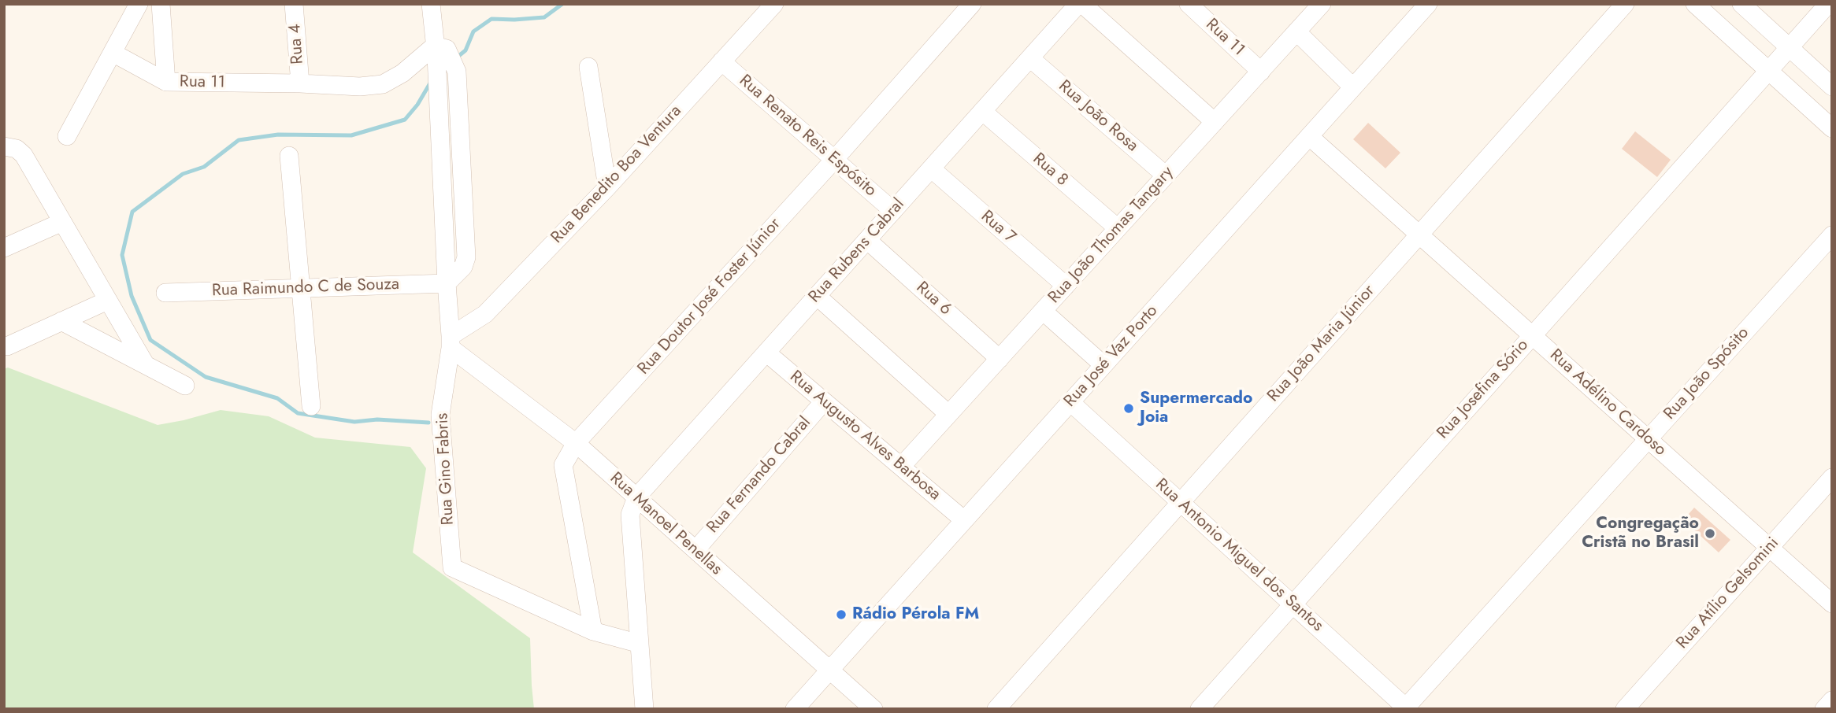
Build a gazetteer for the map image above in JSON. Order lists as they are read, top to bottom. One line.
{"streets":{"street":["Rua 11","Rua 4","Rua João Rosa","Rua Renato Reis Espósito","Rua 8","Rua Benedito Boa Ventura","Rua 7","Rua João Thomas Tangary","Rua Rubens Cabral","Rua Raimundo C de Souza","Rua Doutor José Foster Júnior","Rua 6","Rua João Maria Júnior","Rua José Vaz Porto","Rua João Spósito","Rua Josefina Sório","Rua Adélino Cardoso","Rua Augusto Alves Barbosa","Rua Gino Fabris","Rua Fernando Cabral","Rua Manoel Penellas","Rua Antonio Miguel dos Santos","Rua Atílio Gelsomini"]},"crossings":[["Rua 11","Rua 4"],["Rua 11","Rua João Thomas Tangary"],["Rua 11","Rua Gino Fabris"],["Rua João Rosa","Rua João Thomas Tangary"],["Rua João Rosa","Rua Rubens Cabral"],["Rua Renato Reis Espósito","Rua Benedito Boa Ventura"],["Rua Renato Reis Espósito","Rua Rubens Cabral"],["Rua Renato Reis Espósito","Rua Doutor José Foster Júnior"],["Rua 8","Rua João Thomas Tangary"],["Rua 8","Rua Rubens Cabral"],["Rua Benedito Boa Ventura","Rua Gino Fabris"],["Rua Benedito Boa Ventura","Rua Manoel Penellas"],["Rua 7","Rua João Thomas Tangary"],["Rua 7","Rua Rubens Cabral"],["Rua João Thomas Tangary","Rua 6"],["Rua João Thomas Tangary","Rua Augusto Alves Barbosa"],["Rua Rubens Cabral","Rua 6"],["Rua Rubens Cabral","Rua Augusto Alves Barbosa"],["Rua Rubens Cabral","Rua Manoel Penellas"],["Rua Raimundo C de Souza","Rua Gino Fabris"],["Rua Doutor José Foster Júnior","Rua Gino Fabris"],["Rua Doutor José Foster Júnior","Rua Manoel Penellas"],["Rua João Maria Júnior","Rua Adélino Cardoso"],["Rua João Maria Júnior","Rua Antonio Miguel dos Santos"],["Rua José Vaz Porto","Rua Adélino Cardoso"],["Rua José Vaz Porto","Rua Augusto Alves Barbosa"],["Rua José Vaz Porto","Rua Manoel Penellas"],["Rua José Vaz Porto","Rua Antonio Miguel dos Santos"],["Rua João Spósito","Rua Adélino Cardoso"],["Rua João Spósito","Rua Antonio Miguel dos Santos"],["Rua Josefina Sório","Rua Adélino Cardoso"],["Rua Josefina Sório","Rua Antonio Miguel dos Santos"],["Rua Adélino Cardoso","Rua Atílio Gelsomini"],["Rua Augusto Alves Barbosa","Rua Fernando Cabral"],["Rua Gino Fabris","Rua Manoel Penellas"],["Rua Fernando Cabral","Rua Manoel Penellas"]],"places":["Supermercado Joia","Congregação Cristã no Brasil","Rádio Pérola FM"]}
